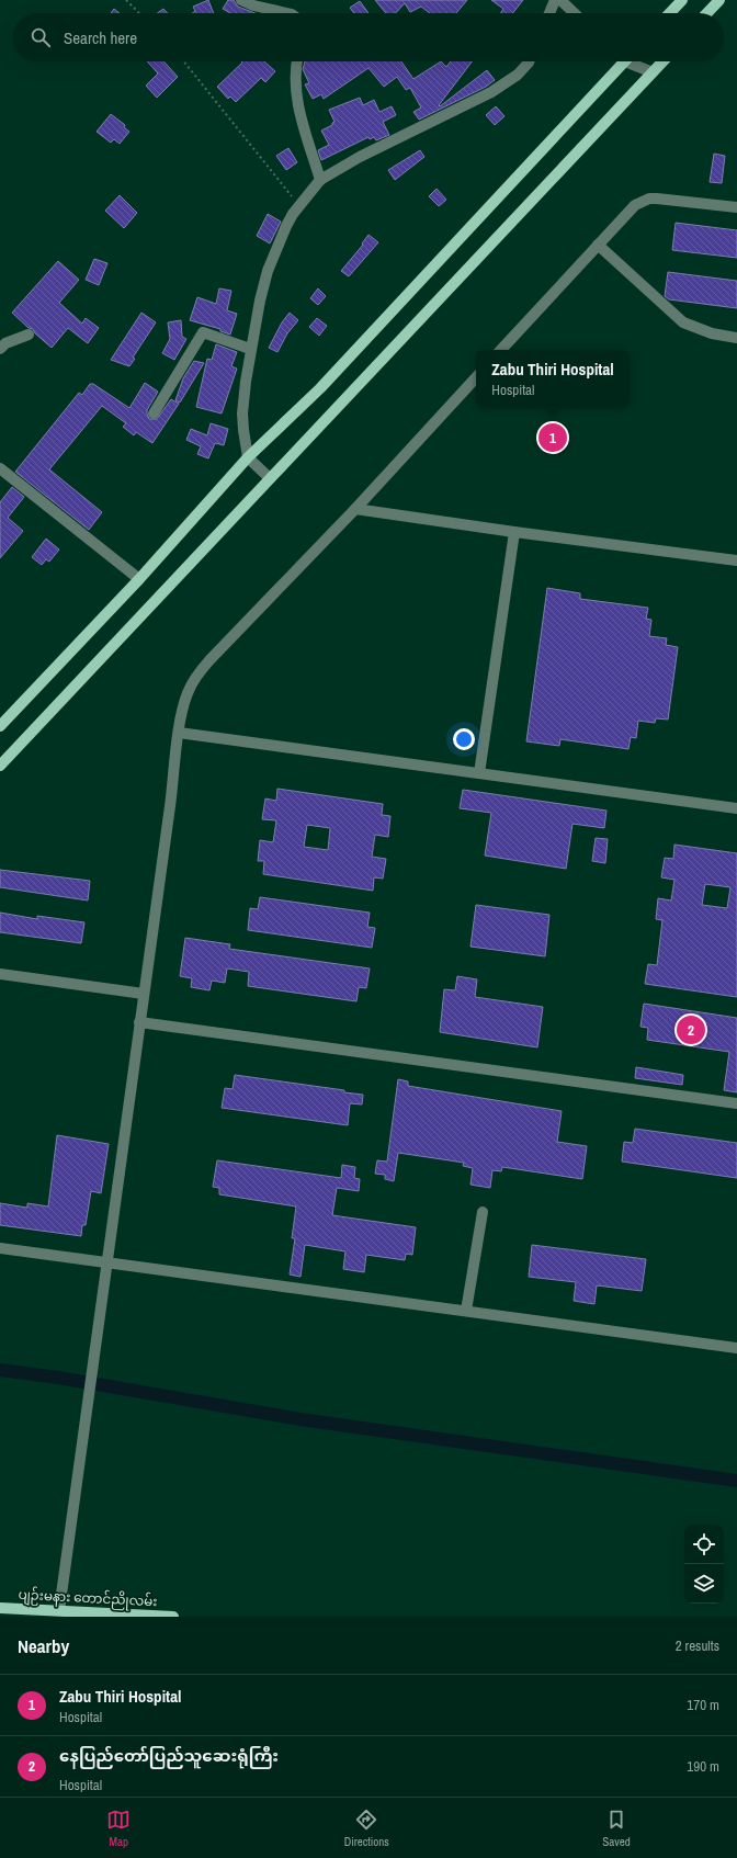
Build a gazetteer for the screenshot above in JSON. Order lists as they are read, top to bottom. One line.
{"streets":{"main road":["ပျဉ်းမနား တောင်ညိုလမ်း"]},"page":{"search":"Search here","popup":["Zabu Thiri Hospital","Hospital"],"pins":["1","2"],"heading":["Nearby","2 results"],"list":[{"mark":"1","name":"Zabu Thiri Hospital","note":"Hospital","value":"170 m"},{"mark":"2","name":"နေပြည်တော်ပြည်သူဆေးရုံကြီး","note":"Hospital","value":"190 m"}],"nav":["Map","Directions","Saved"]}}
